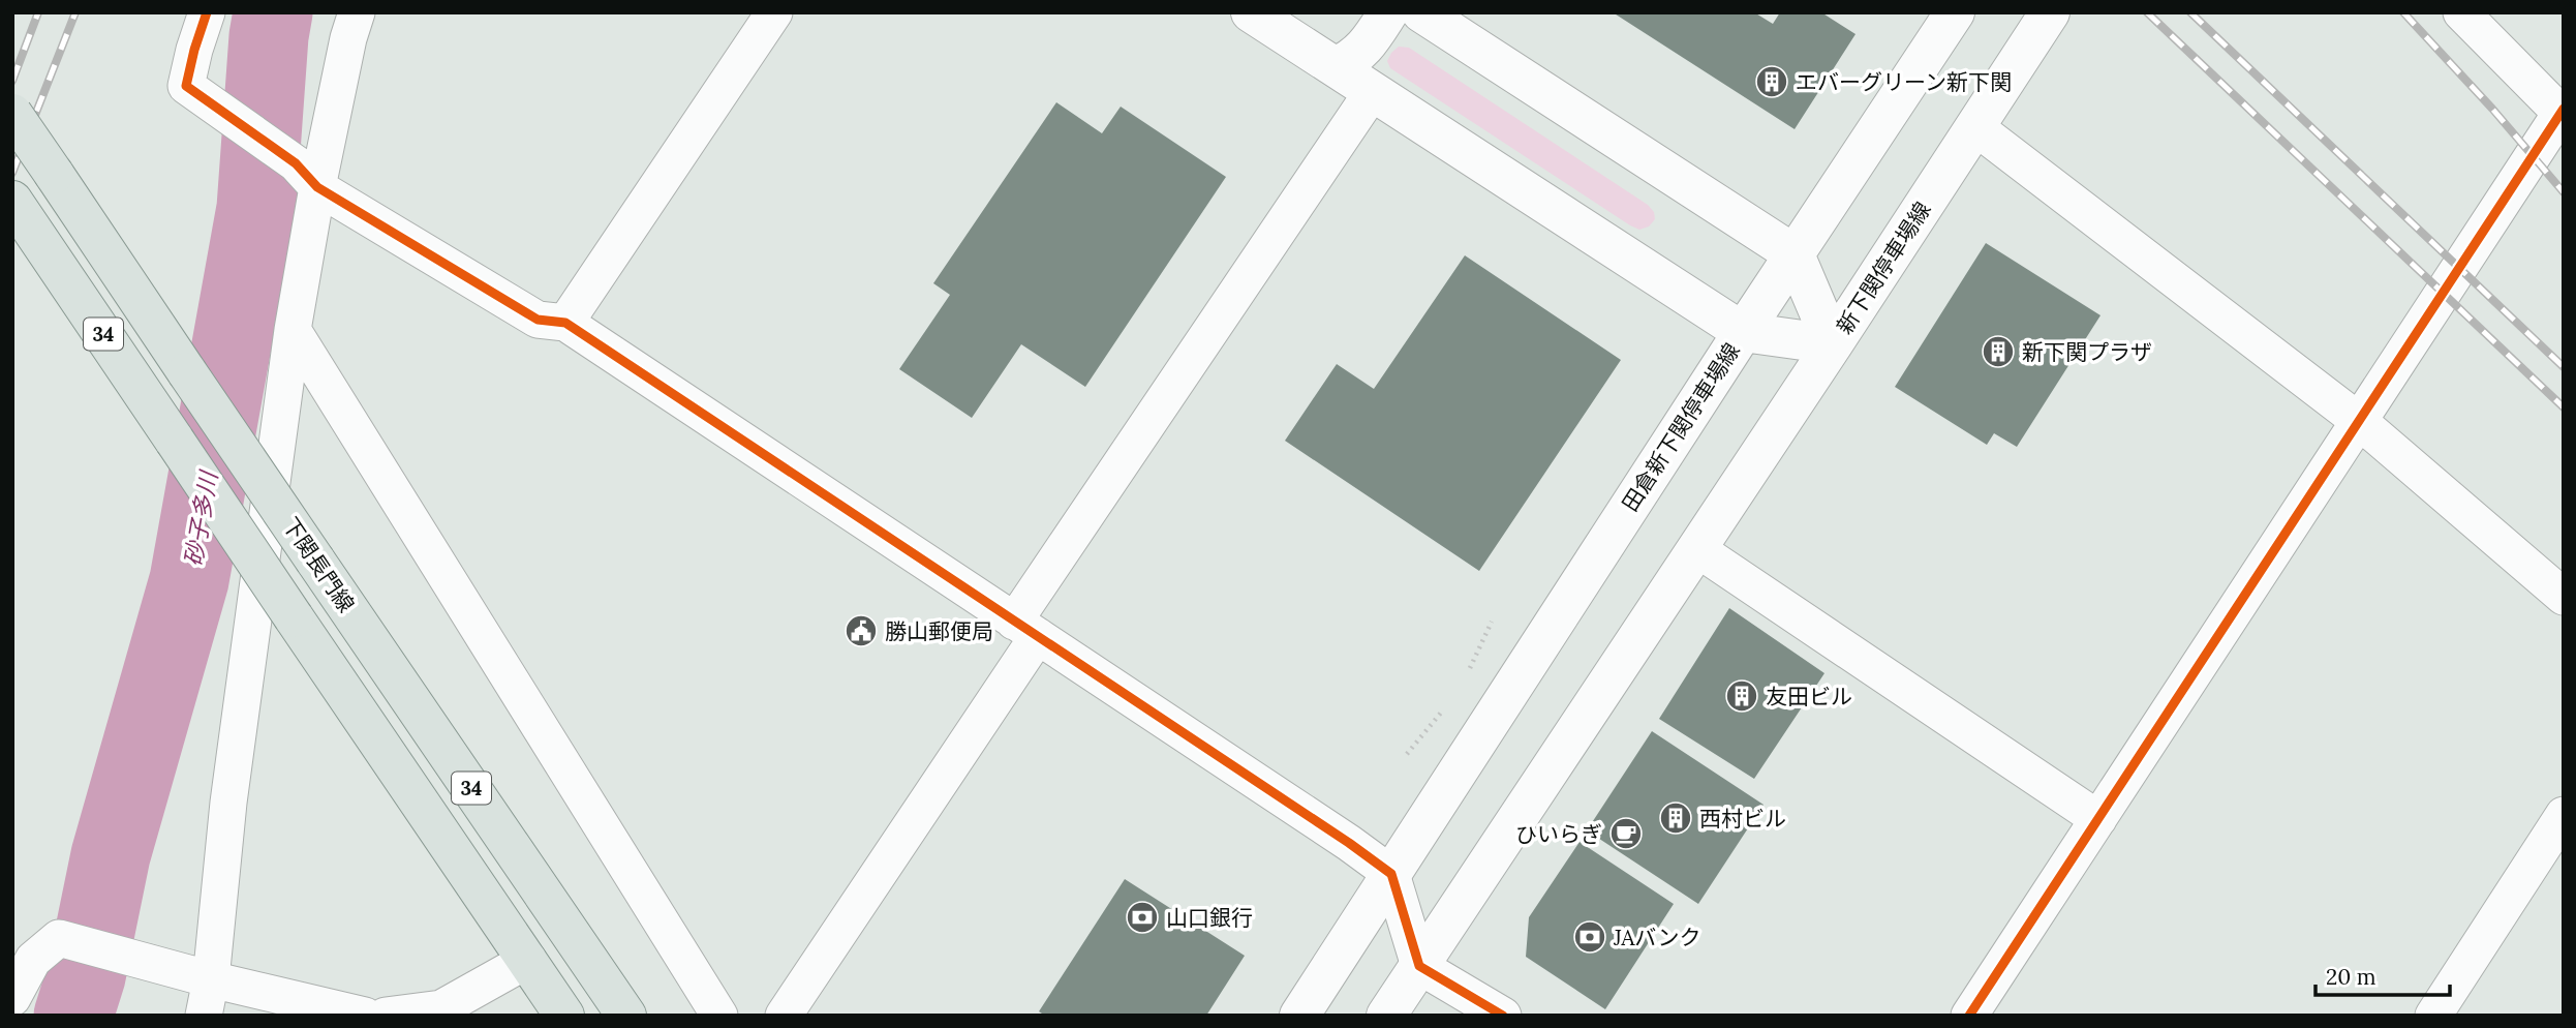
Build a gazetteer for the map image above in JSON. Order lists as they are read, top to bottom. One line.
{"streets":{"main road":["新下関停車場線","34","田倉新下関停車場線","下関長門線"]},"crossings":[["新下関停車場線","田倉新下関停車場線"]],"water":["砂子多川"],"places":{"building":["エバーグリーン新下関","新下関プラザ","友田ビル","西村ビル"],"public building":["勝山郵便局"],"cafe":["ひいらぎ"],"bank":["山口銀行","JAバンク"]},"scale_bar":"20 m"}
